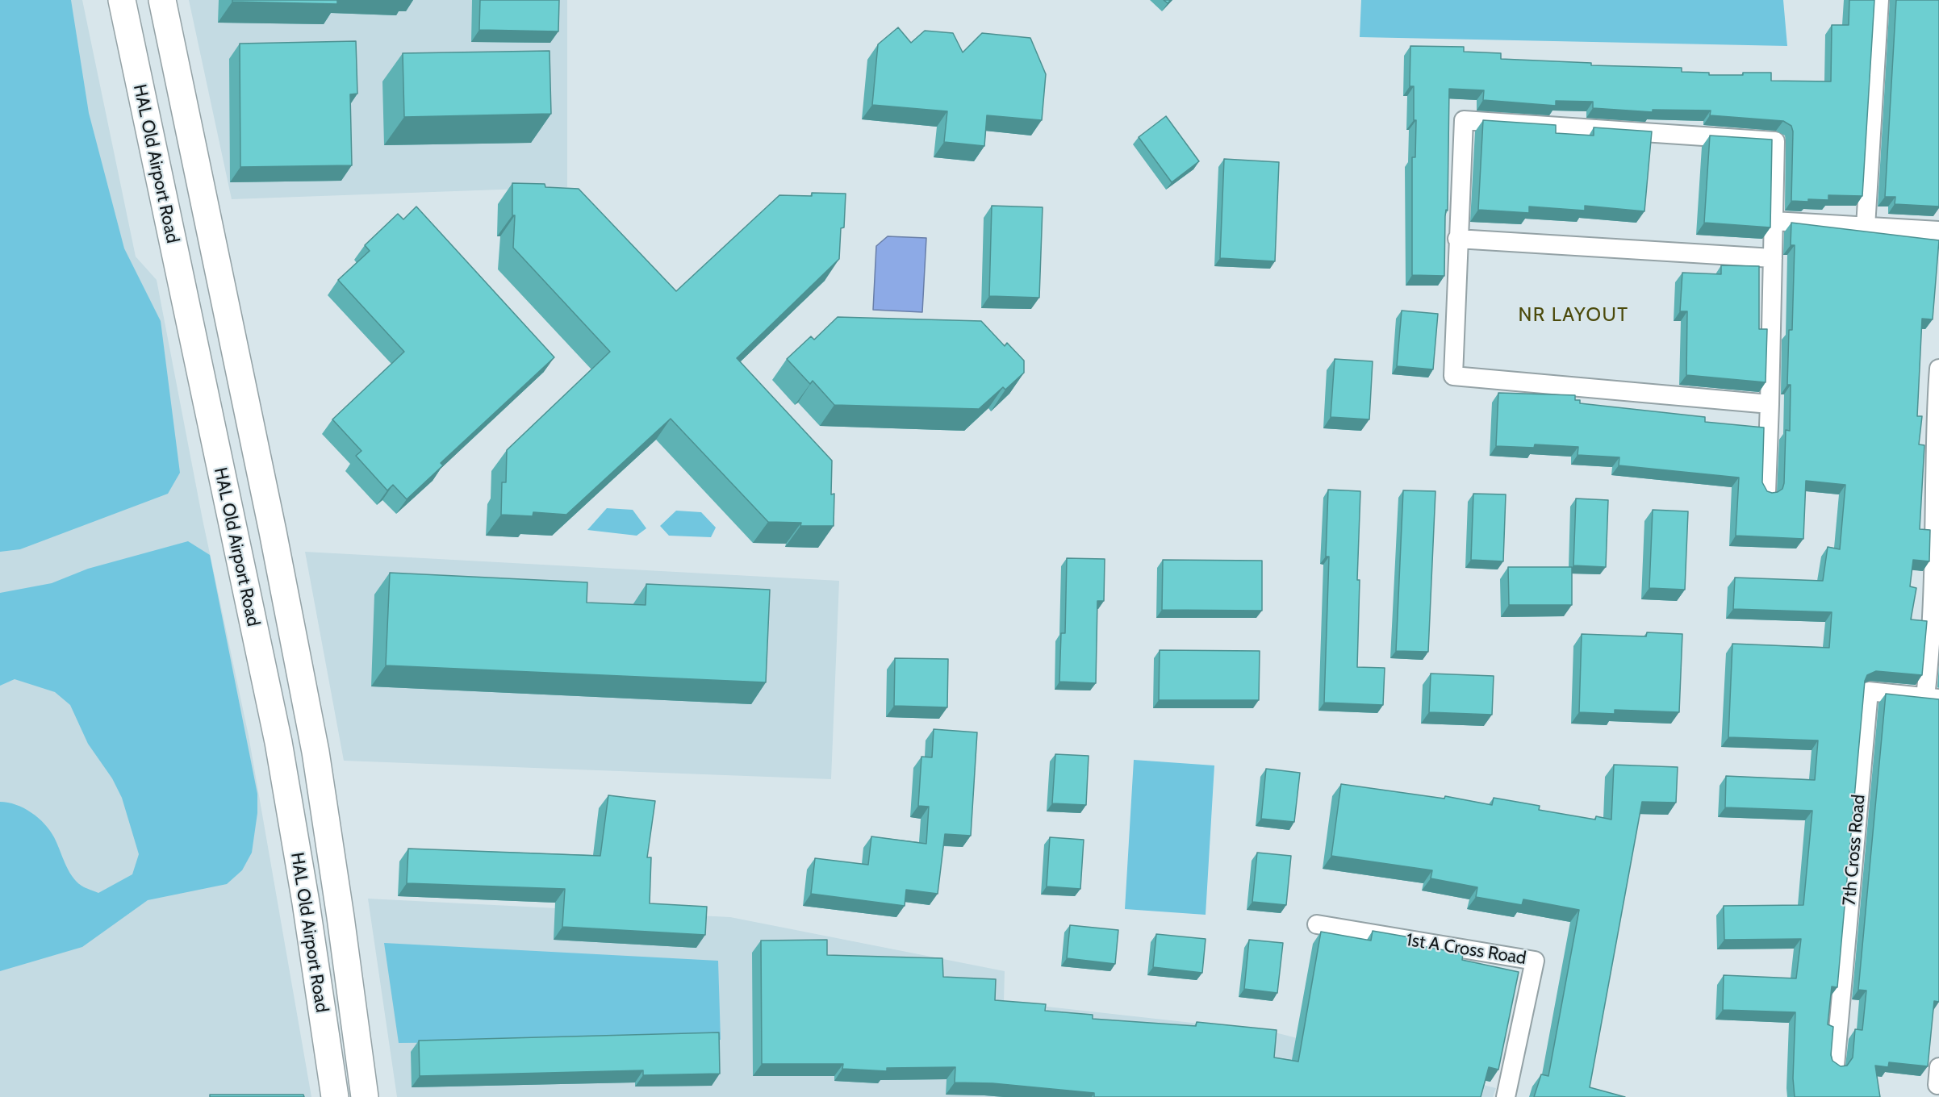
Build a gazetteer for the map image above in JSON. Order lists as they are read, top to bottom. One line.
{"streets":{"main road":["HAL Old Airport Road"],"street":["7th Cross Road","1st A Cross Road"]},"districts":["NR LAYOUT"]}
